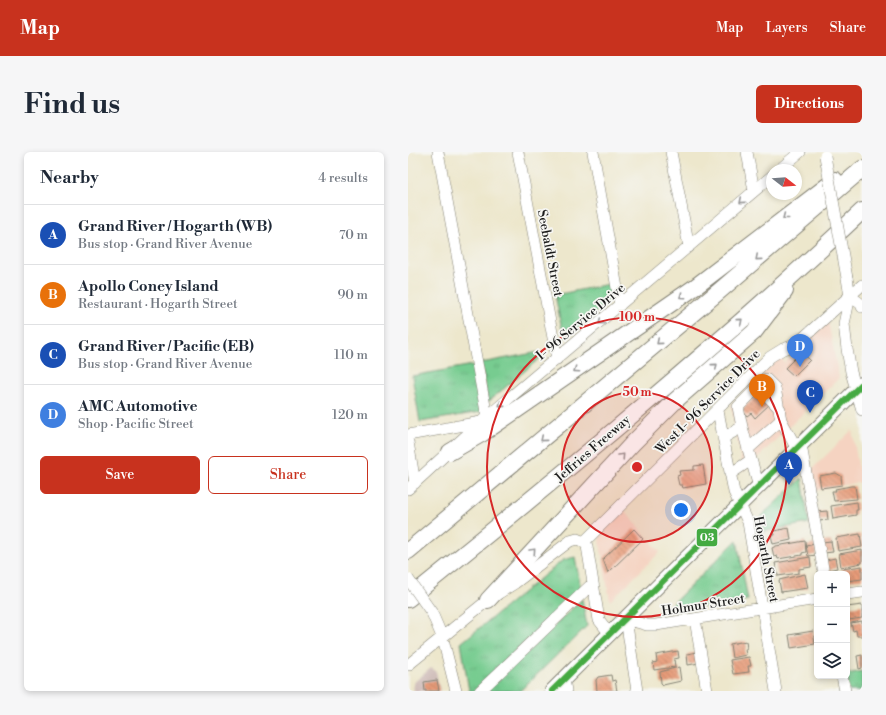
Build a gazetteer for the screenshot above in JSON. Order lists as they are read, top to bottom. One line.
{"streets":{"highway":["Jeffries Freeway"],"street":["Seebaldt Street","I- 96 Service Drive","West I- 96 Service Drive","Hogarth Street","Holmur Street"]},"crossings":[["Seebaldt Street","I- 96 Service Drive"],["West I- 96 Service Drive","Hogarth Street"],["Hogarth Street","Holmur Street"]],"one_way":["I- 96 Service Drive"],"lines":["transit line 03"],"north":"right","page":{"header":"Map","nav":["Map","Layers","Share"],"buttons":["Directions",["Save","Share"]],"title":"Find us","heading":["Nearby","4 results"],"list":[{"mark":"A","name":"Grand River / Hogarth (WB)","note":"Bus stop · Grand River Avenue","value":"70 m"},{"mark":"B","name":"Apollo Coney Island","note":"Restaurant · Hogarth Street","value":"90 m"},{"mark":"C","name":"Grand River / Pacific (EB)","note":"Bus stop · Grand River Avenue","value":"110 m"},{"mark":"D","name":"AMC Automotive","note":"Shop · Pacific Street","value":"120 m"}],"pins":["D","B","C","A"],"map_buttons":["+","−"]},"rings":["100 m","50 m"]}
